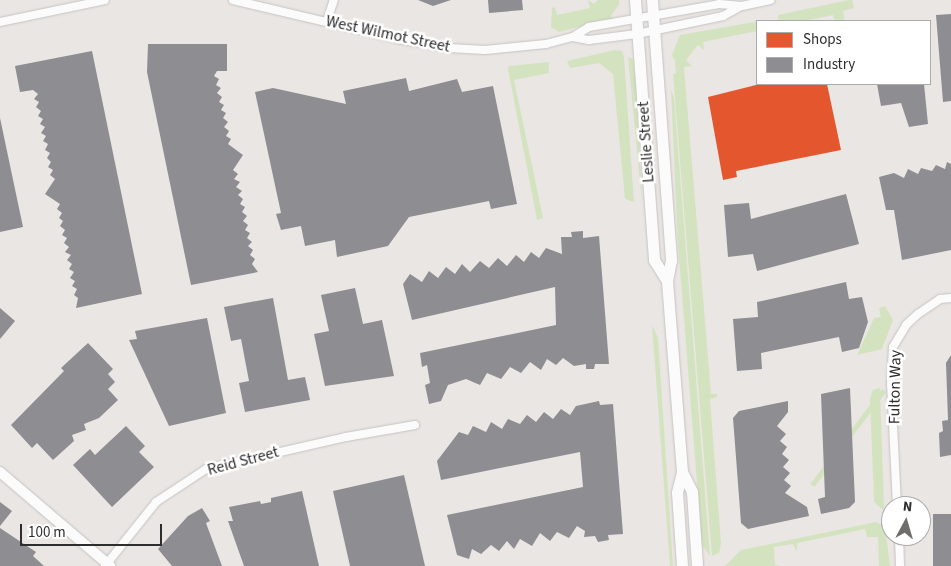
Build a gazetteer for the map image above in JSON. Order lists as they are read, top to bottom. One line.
{"streets":{"main road":["Leslie Street"],"street":["West Wilmot Street","Fulton Way","Reid Street"]},"crossings":[["West Wilmot Street","Leslie Street"]],"legend":["Shops","Industry"],"scale_bar":"100 m","north":"top"}
